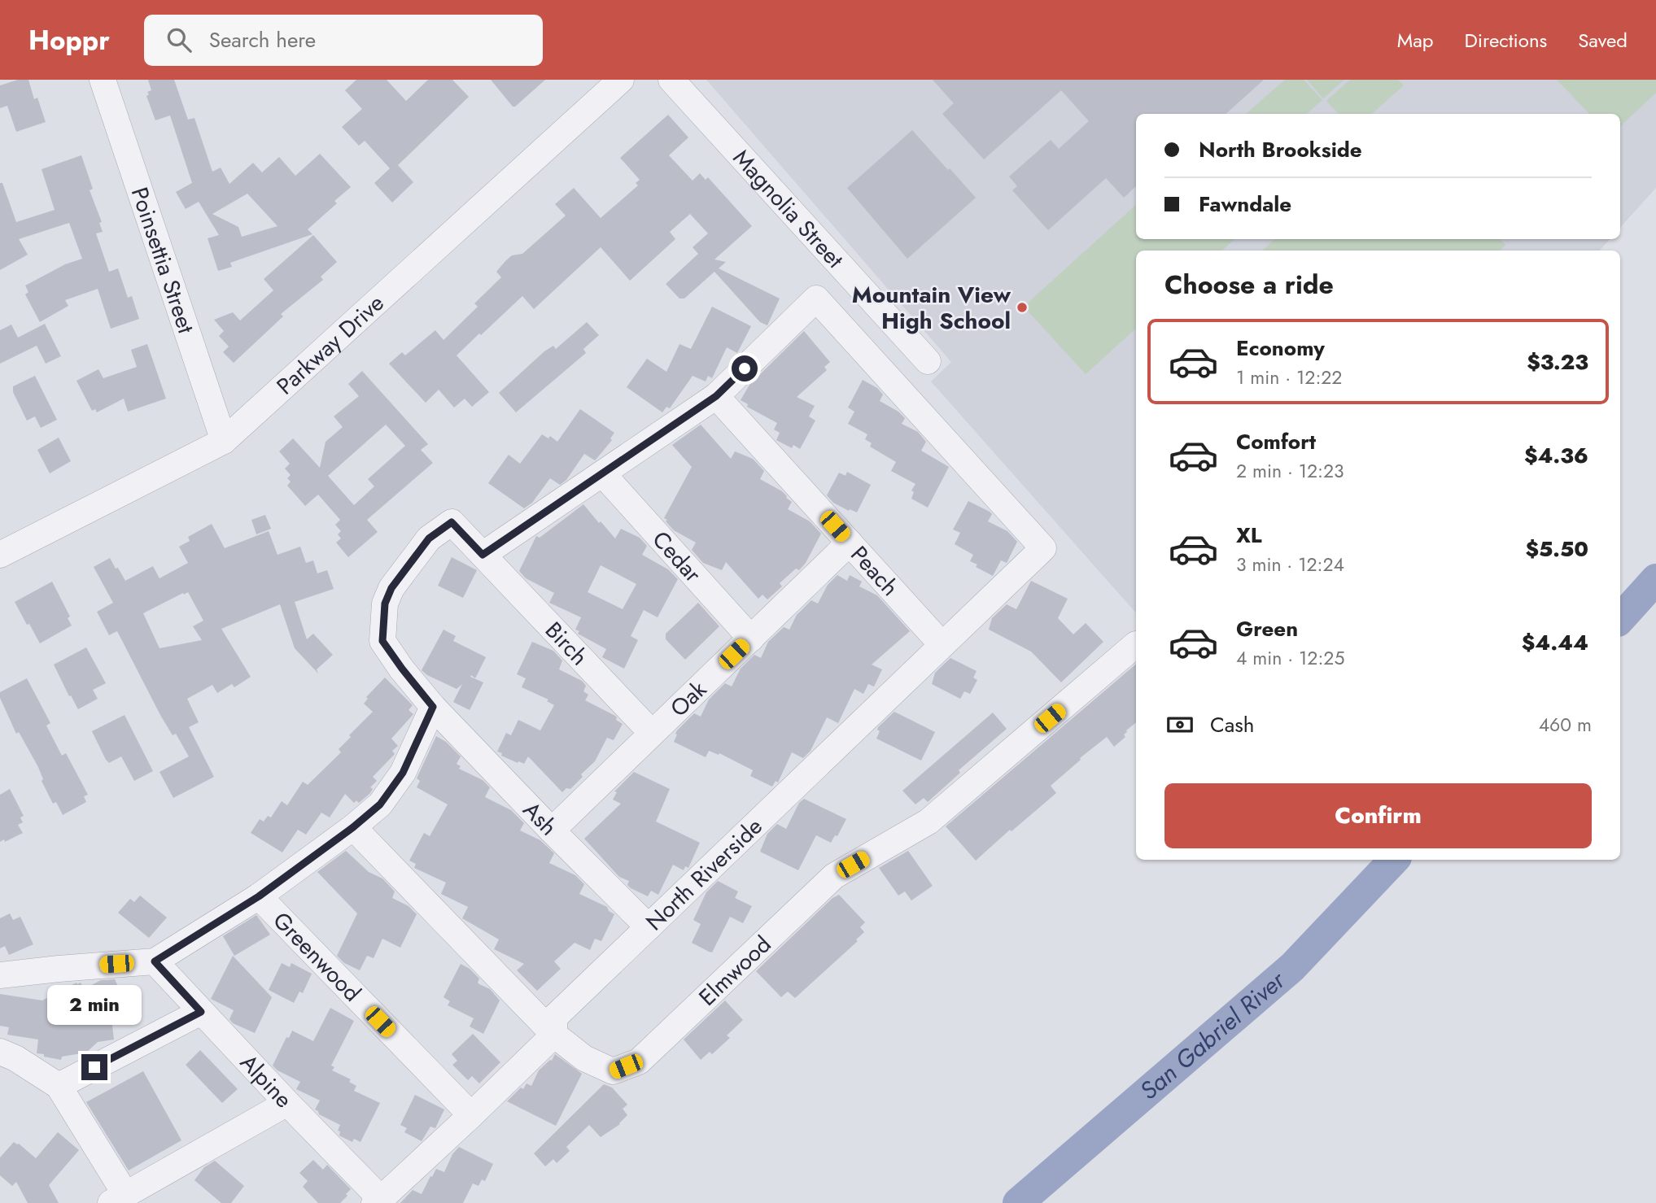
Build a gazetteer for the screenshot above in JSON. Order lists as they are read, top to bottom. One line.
{"streets":{"street":["Magnolia Street","Poinsettia Street","Parkway Drive","Cedar","Peach","Birch","Oak","Ash","North Riverside","Greenwood","Elmwood","Alpine"]},"crossings":[["Poinsettia Street","Parkway Drive"],["Cedar","Oak"],["Peach","Oak"],["Peach","North Riverside"],["Birch","Oak"],["Birch","Ash"],["Oak","Ash"],["Ash","North Riverside"],["North Riverside","Greenwood"],["North Riverside","Elmwood"],["North Riverside","Alpine"]],"water":["San Gabriel River"],"places":["Mountain View High School"],"page":{"header":"Hoppr","search":"Search here","nav":["Map","Directions","Saved"],"banner":["North Brookside","Fawndale"],"heading":"Choose a ride","list":[{"name":"Economy","note":"1 min · 12:22","value":"$3.23"},{"name":"Comfort","note":"2 min · 12:23","value":"$4.36"},{"name":"XL","note":"3 min · 12:24","value":"$5.50"},{"name":"Green","note":"4 min · 12:25","value":"$4.44"}],"pay":["Cash","460 m"],"buttons":"Confirm","bubble":"2 min"}}
